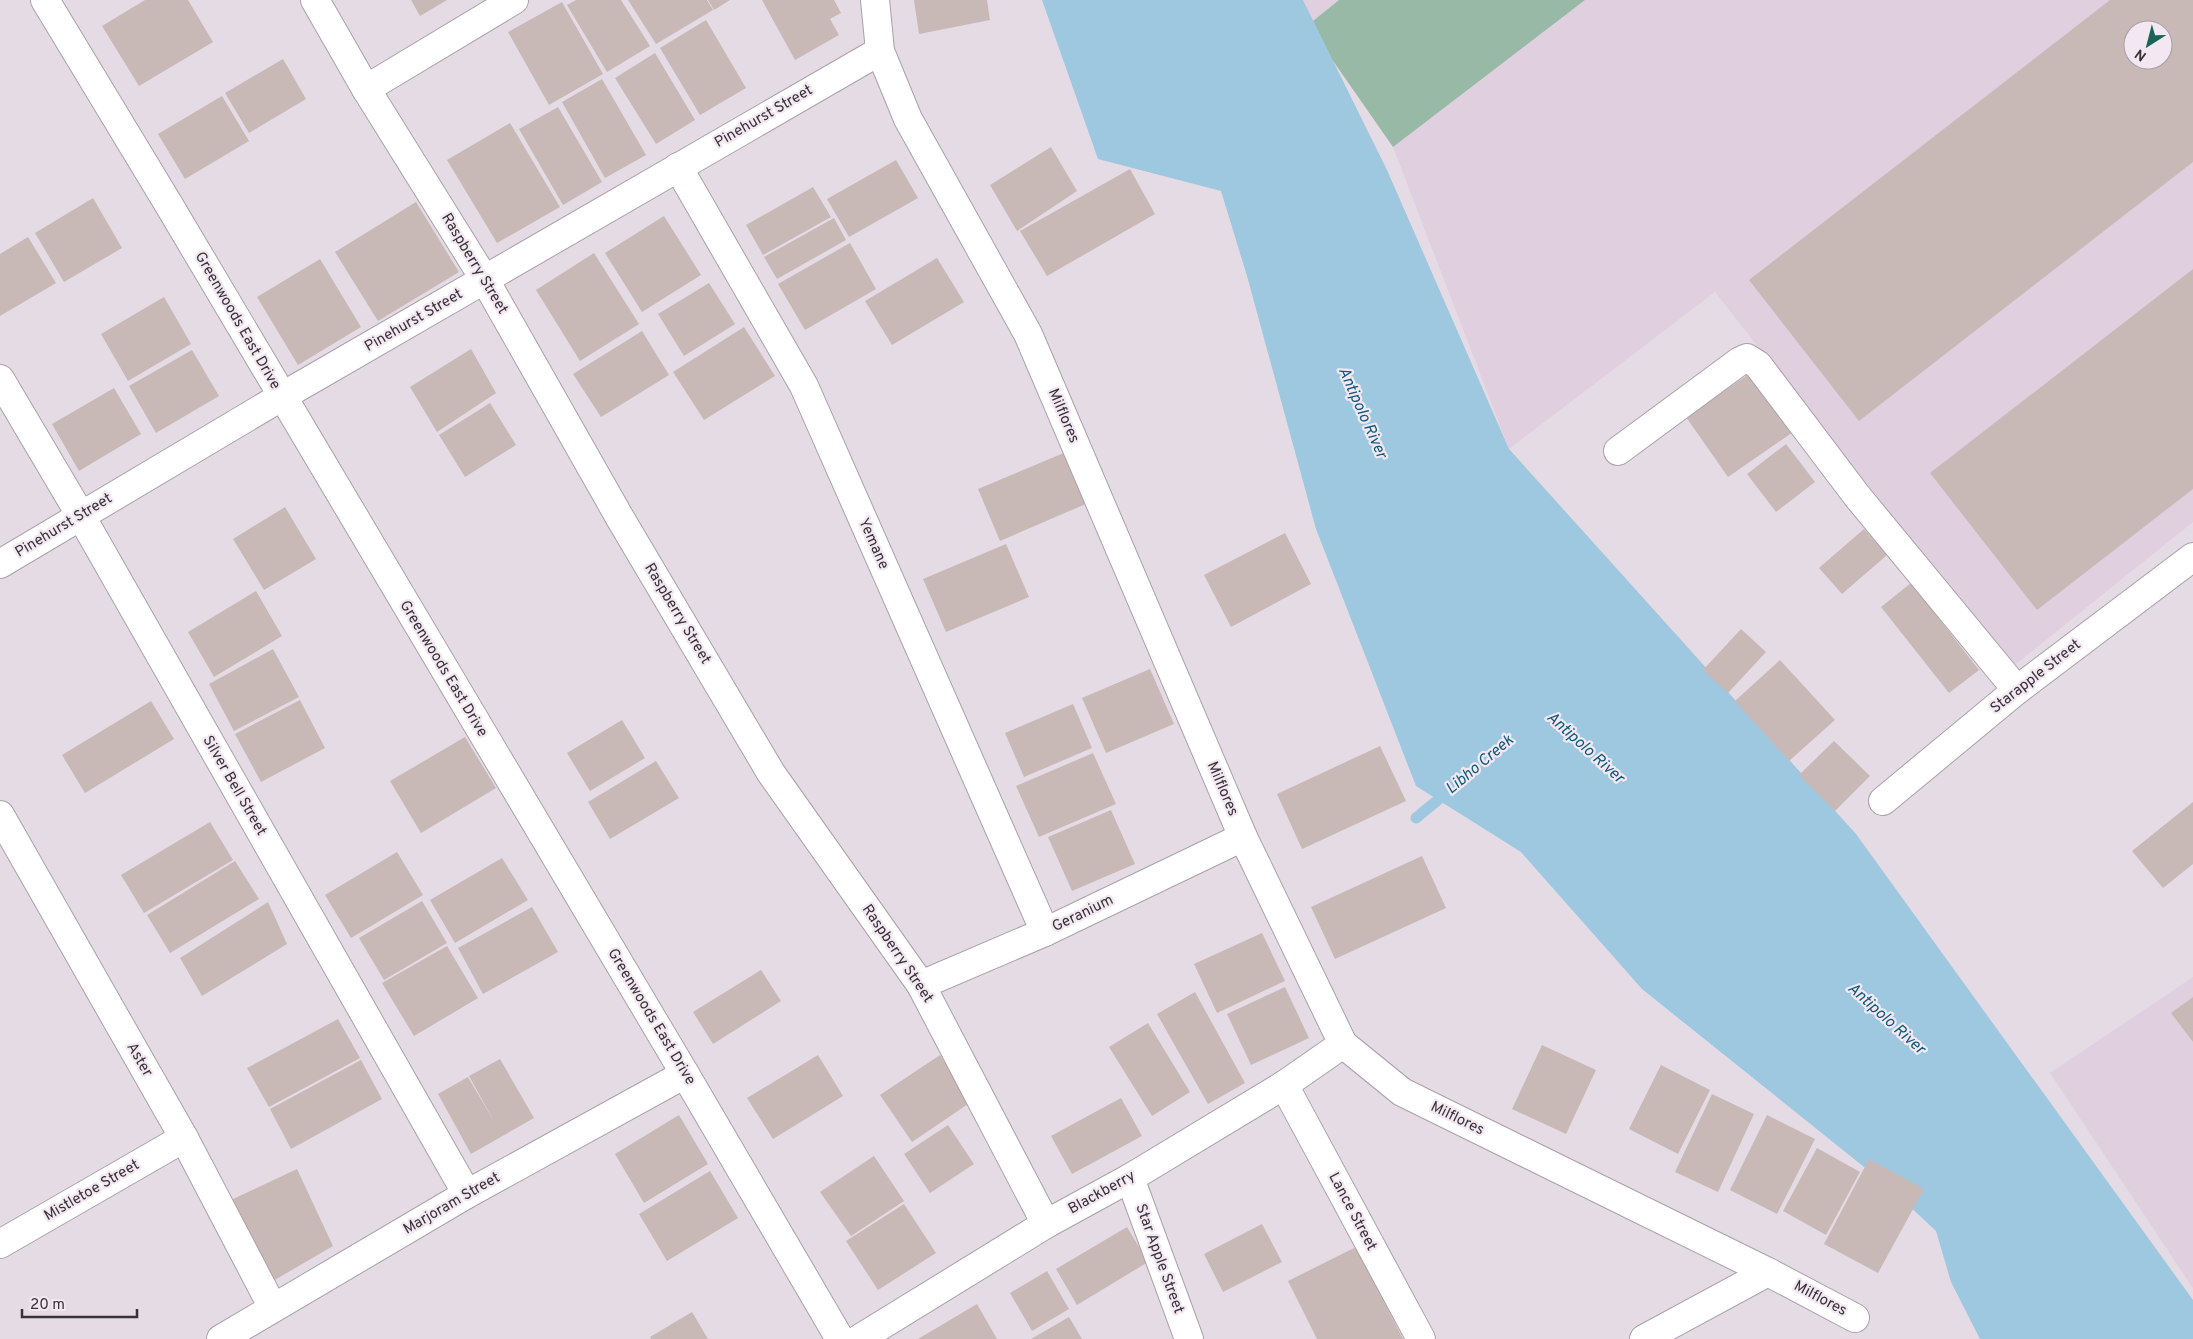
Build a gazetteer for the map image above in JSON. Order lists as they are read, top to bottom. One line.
{"streets":{"street":["Pinehurst Street","Raspberry Street","Greenwoods East Drive","Milflores","Yemane","Starapple Street","Silver Bell Street","Geranium","Aster","Mistletoe Street","Blackberry","Marjoram Street","Lance Street","Star Apple Street"]},"crossings":[["Pinehurst Street","Raspberry Street"],["Pinehurst Street","Greenwoods East Drive"],["Pinehurst Street","Milflores"],["Pinehurst Street","Yemane"],["Pinehurst Street","Silver Bell Street"],["Raspberry Street","Geranium"],["Raspberry Street","Blackberry"],["Greenwoods East Drive","Marjoram Street"],["Milflores","Geranium"],["Milflores","Blackberry"],["Yemane","Geranium"],["Silver Bell Street","Marjoram Street"],["Aster","Mistletoe Street"],["Aster","Marjoram Street"],["Blackberry","Lance Street"],["Blackberry","Star Apple Street"]],"water":["Antipolo River","Libho Creek"],"scale_bar":"20 m","north":"bottom left"}
